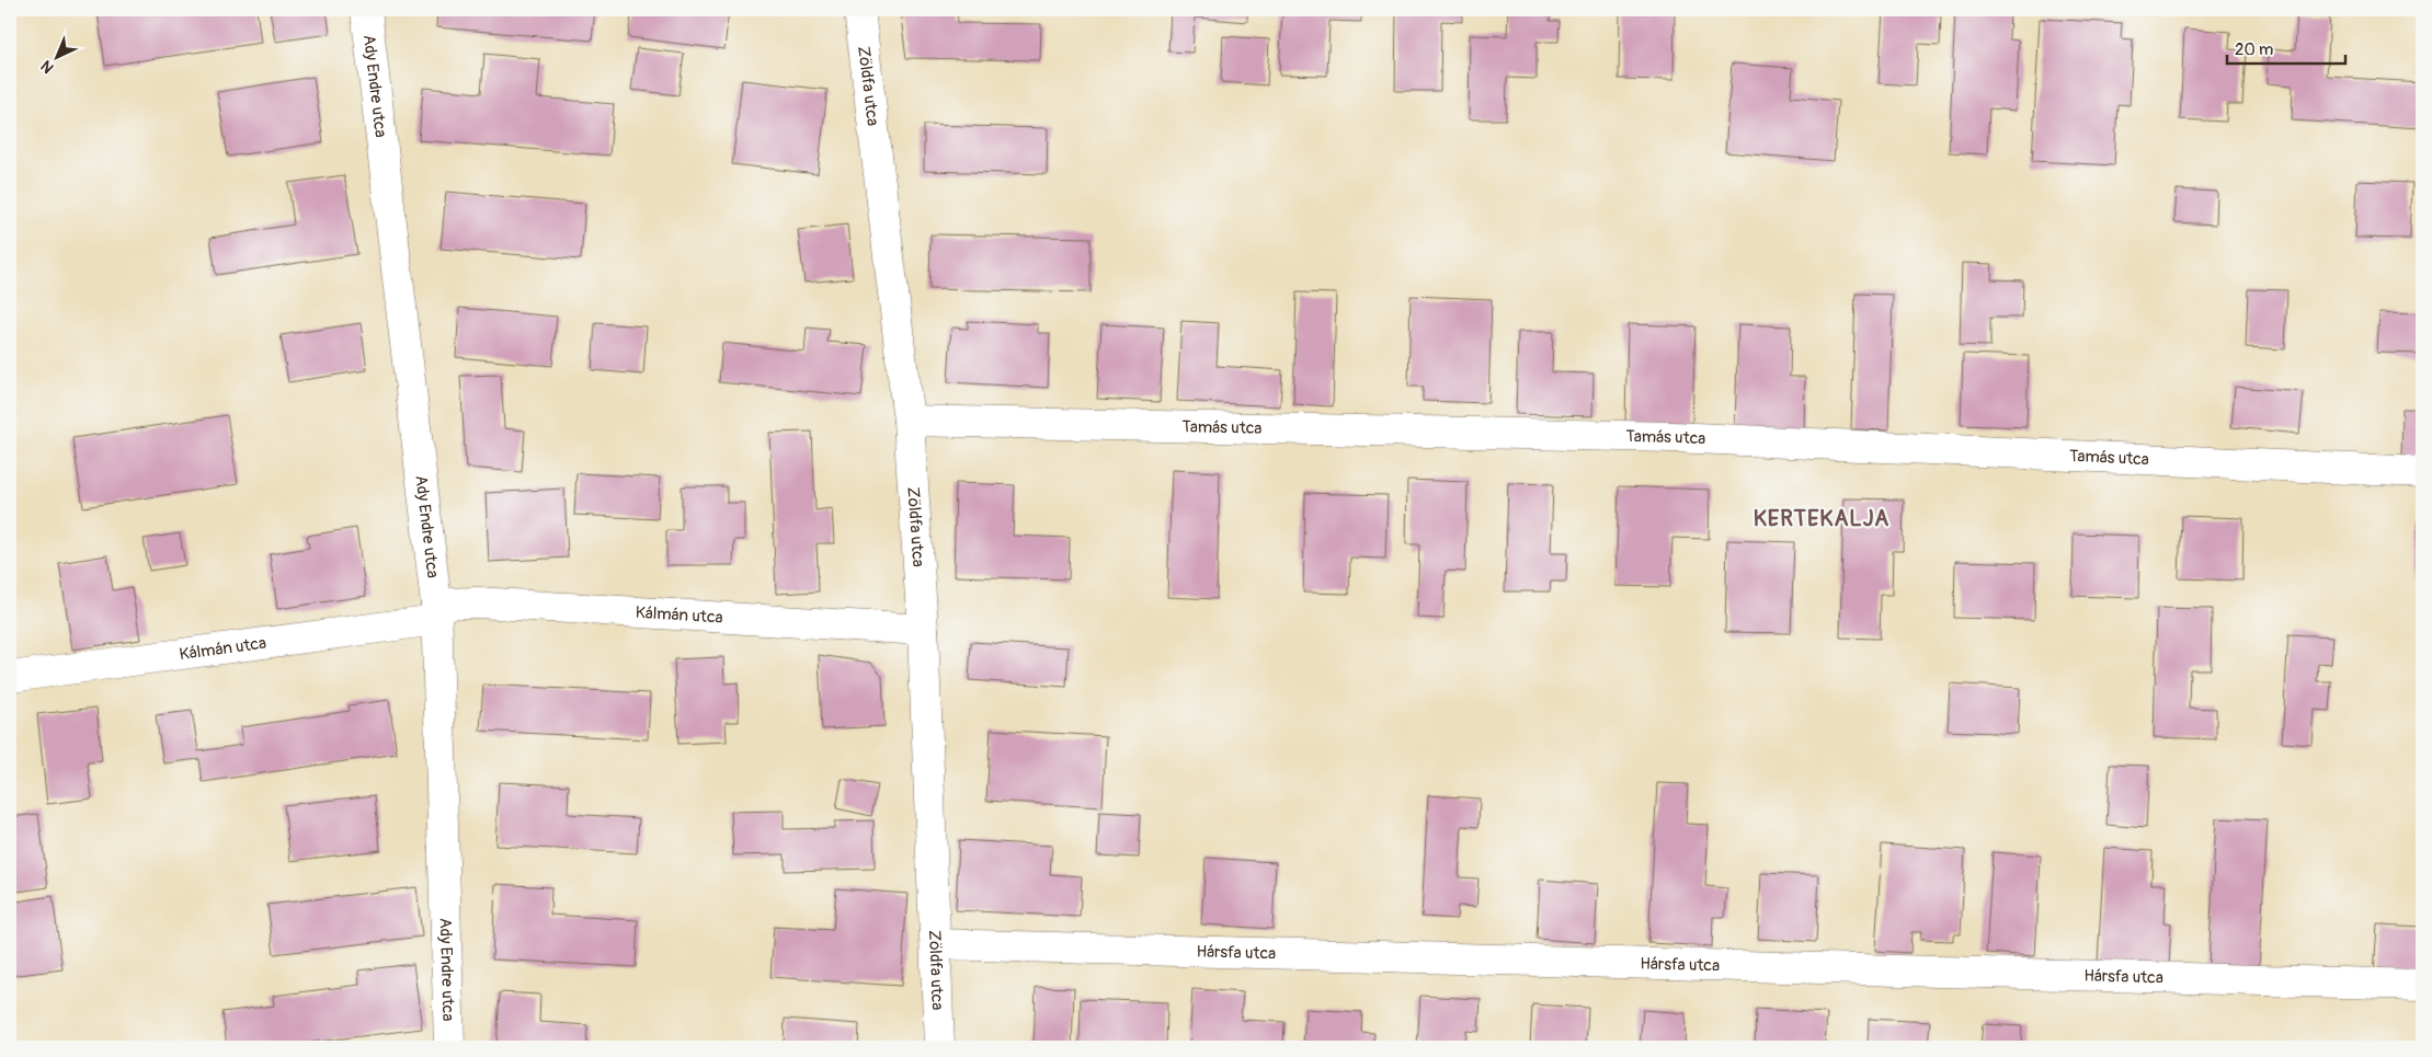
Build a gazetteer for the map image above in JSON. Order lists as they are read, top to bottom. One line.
{"streets":{"street":["Ady Endre utca","Zöldfa utca","Tamás utca","Kálmán utca","Hársfa utca"]},"crossings":[["Ady Endre utca","Kálmán utca"],["Zöldfa utca","Tamás utca"],["Zöldfa utca","Kálmán utca"],["Zöldfa utca","Hársfa utca"]],"districts":["KERTEKALJA"],"scale_bar":"20 m","north":"bottom left"}
